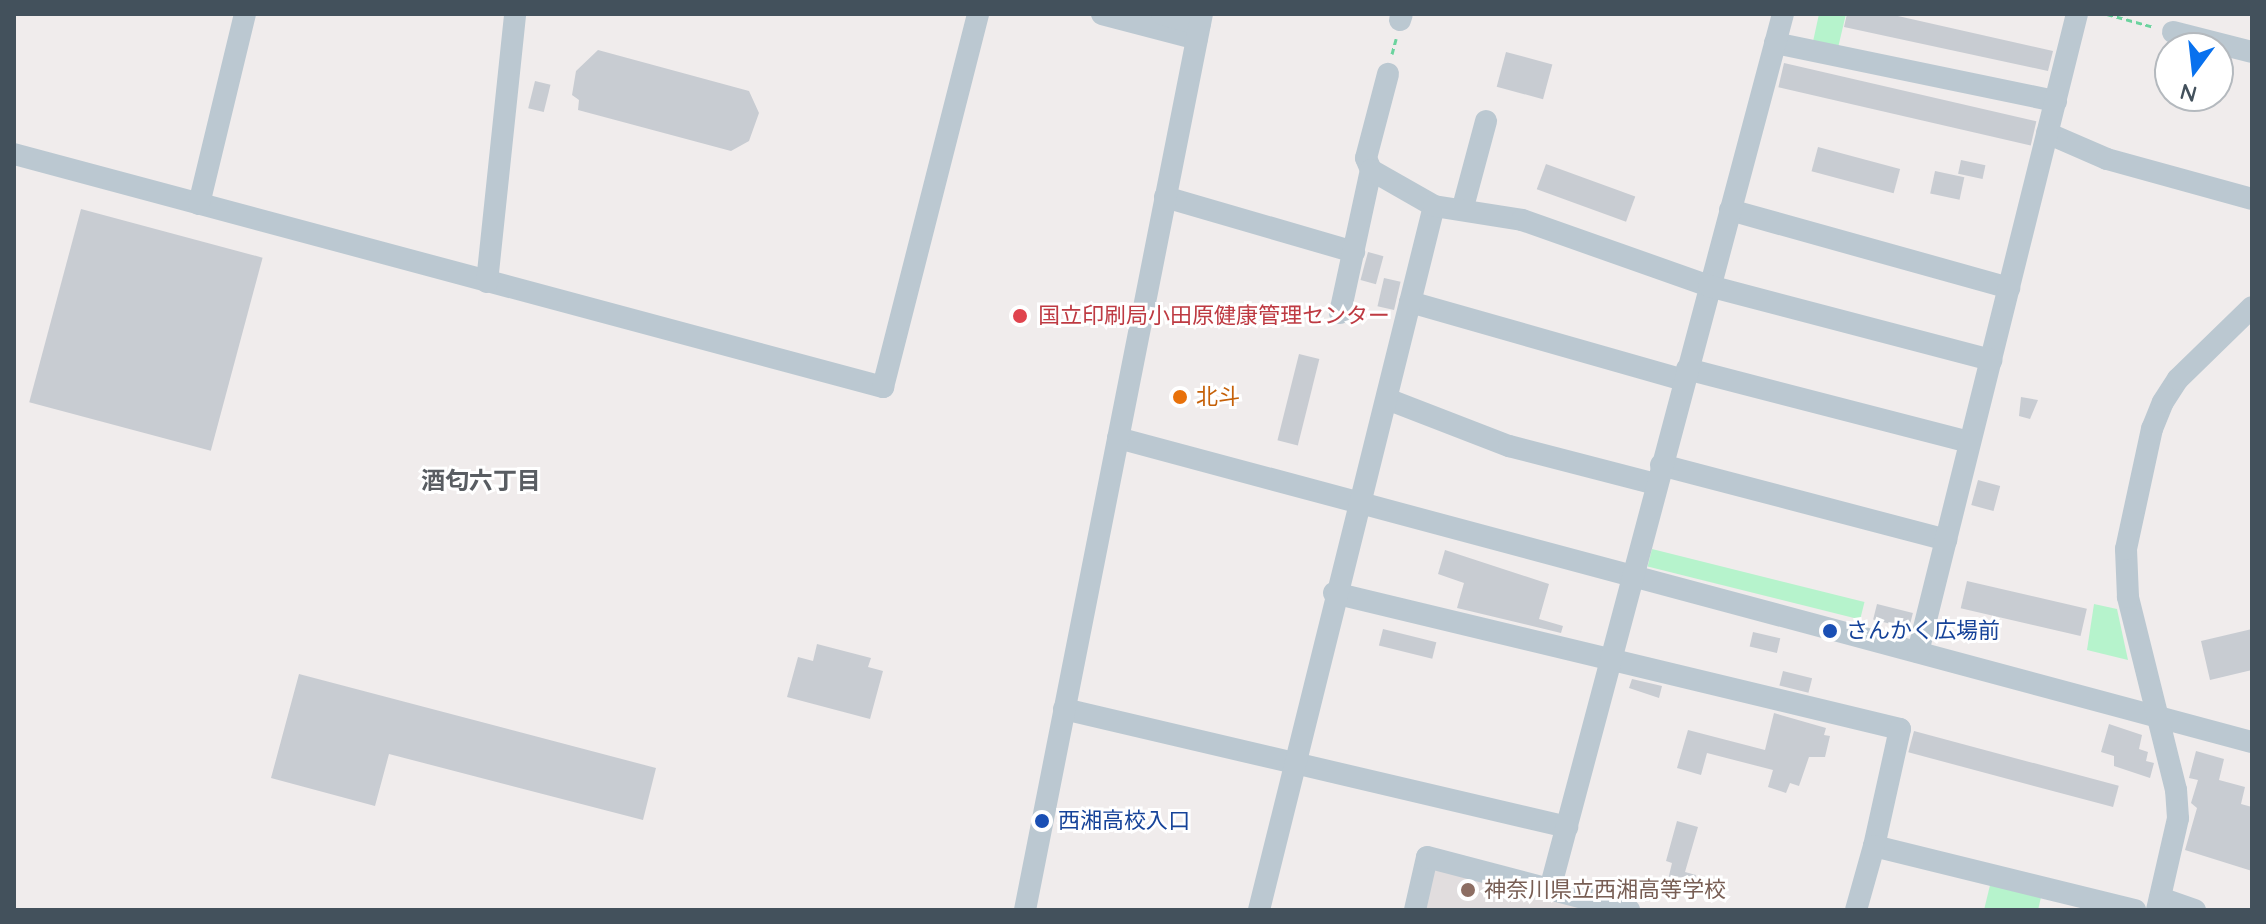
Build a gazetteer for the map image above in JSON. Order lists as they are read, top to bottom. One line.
{"districts":["酒匂六丁目"],"places":["国立印刷局小田原健康管理センター","北斗","さんかく広場前","西湘高校入口","神奈川県立西湘高等学校"],"north":"bottom"}
